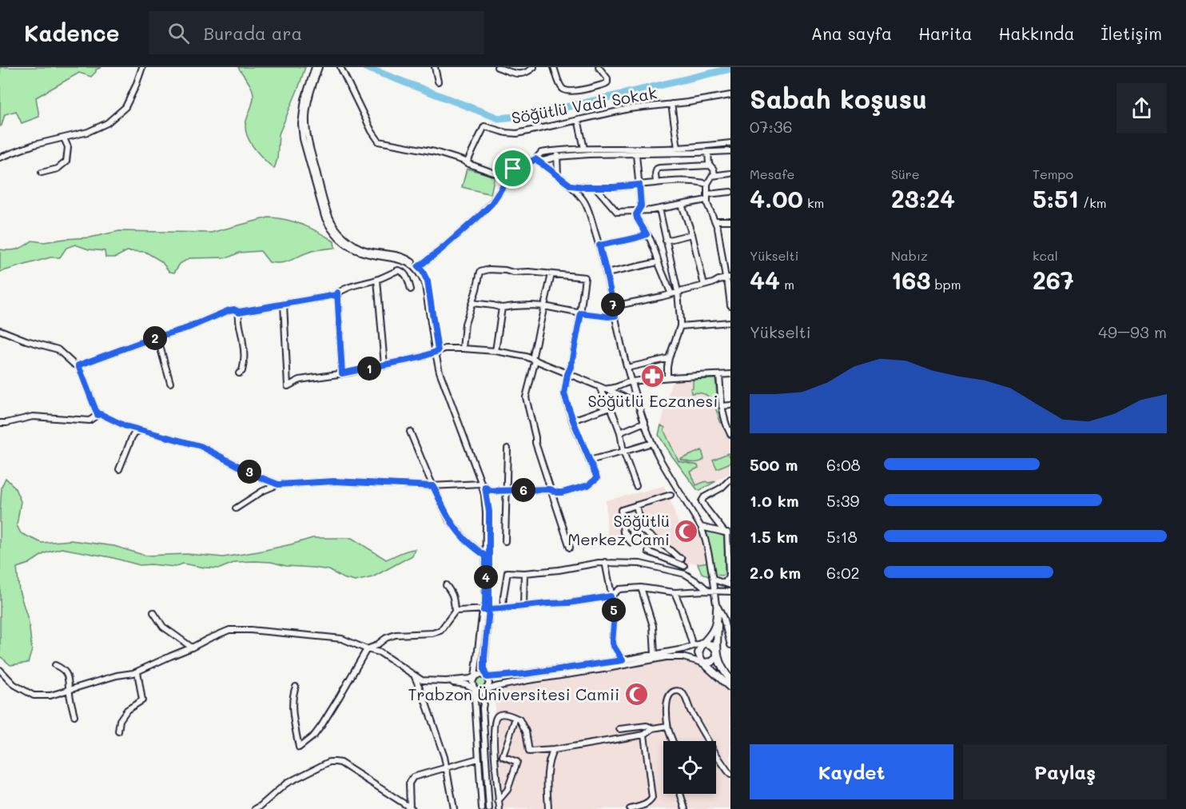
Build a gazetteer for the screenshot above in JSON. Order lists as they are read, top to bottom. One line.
{"streets":{"street":["Söğütlü Vadi Sokak"]},"places":{"pharmacy":["Söğütlü Eczanesi"],"mosque":["Söğütlü Merkez Cami","Trabzon Üniversitesi Camii"]},"page":{"header":"Kadence","search":"Burada ara","nav":["Ana sayfa","Harita","Hakkında","İletişim"],"heading":["Sabah koşusu","07:36"],"stats":[["Mesafe","4.00 km"],["Süre","23:24"],["Tempo","5:51 /km"],["Yükselti","44 m"],["Nabız","163 bpm"],["kcal","267"]],"pins":["7","2","1","3","6","4","5"],"chart":["Yükselti","49–93 m"],"list":[{"name":"500 m","note":"6:08"},{"name":"1.0 km","note":"5:39"},{"name":"1.5 km","note":"5:18"},{"name":"2.0 km","note":"6:02"}],"buttons":["Kaydet","Paylaş"]}}
